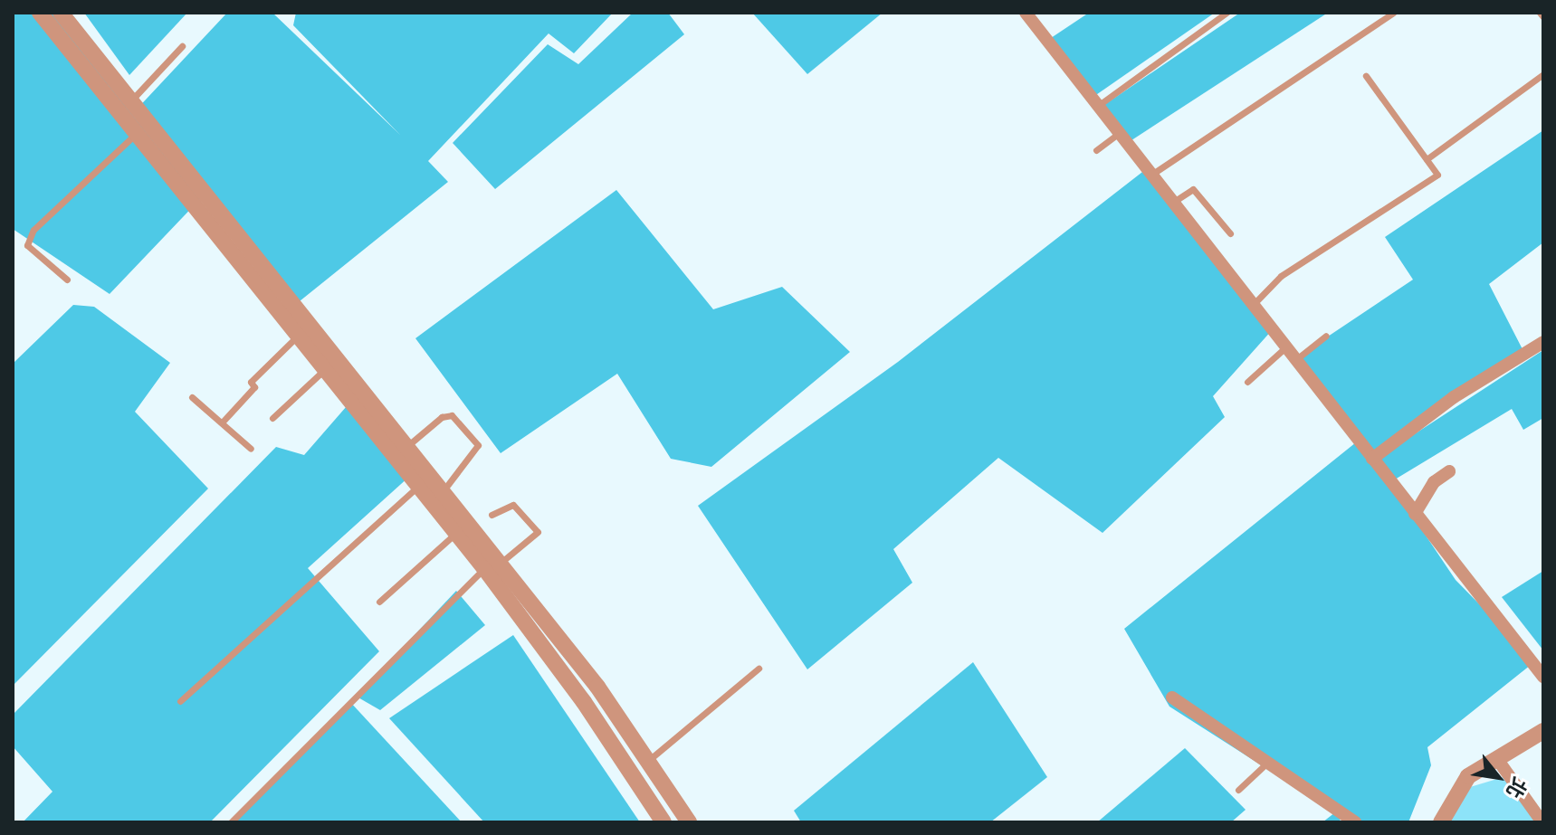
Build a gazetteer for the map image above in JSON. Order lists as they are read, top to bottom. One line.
{"north":"bottom right"}
